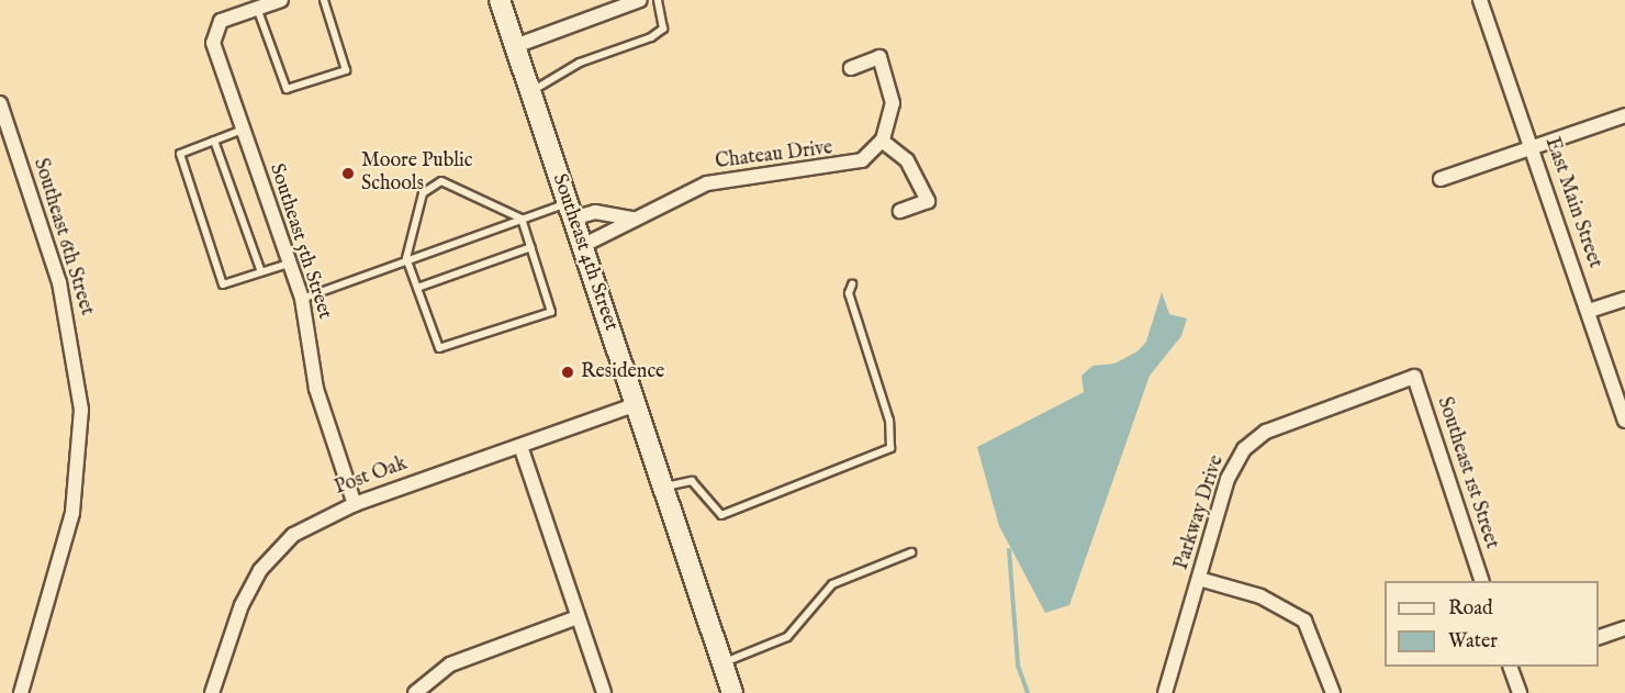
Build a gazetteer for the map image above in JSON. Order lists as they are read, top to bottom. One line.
{"streets":{"main road":["Southeast 4th Street"],"street":["Chateau Drive","East Main Street","Southeast 6th Street","Southeast 5th Street","Southeast 1st Street","Post Oak","Parkway Drive"]},"crossings":[["Chateau Drive","Southeast 4th Street"],["Southeast 5th Street","Post Oak"],["Southeast 4th Street","Post Oak"],["Southeast 1st Street","Parkway Drive"]],"places":["Moore Public Schools","Residence"],"legend":["Road","Water"]}
